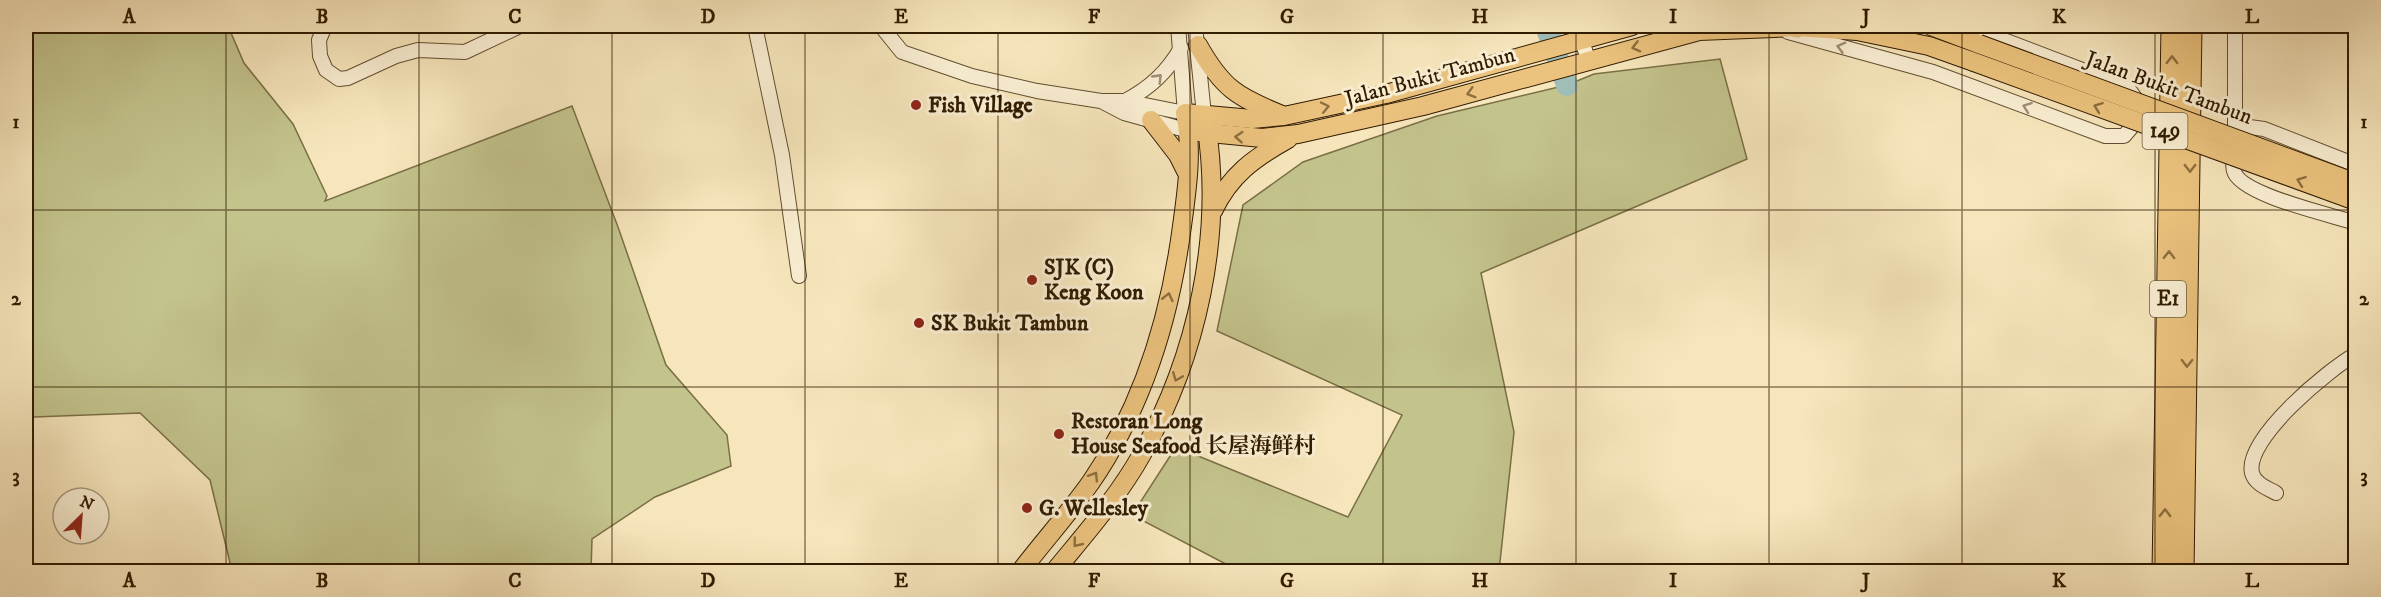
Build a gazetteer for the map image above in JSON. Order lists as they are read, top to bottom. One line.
{"streets":{"highway":["E1"],"main road":["Jalan Bukit Tambun","149"]},"places":["Fish Village","SJK (C) Keng Koon","SK Bukit Tambun","Restoran Long House Seafood 长屋海鲜村","G. Wellesley"],"north":"top right","grid":{"columns":["A","B","C","D","E","F","G","H","I","J","K","L"],"rows":["1","2","3"]}}
